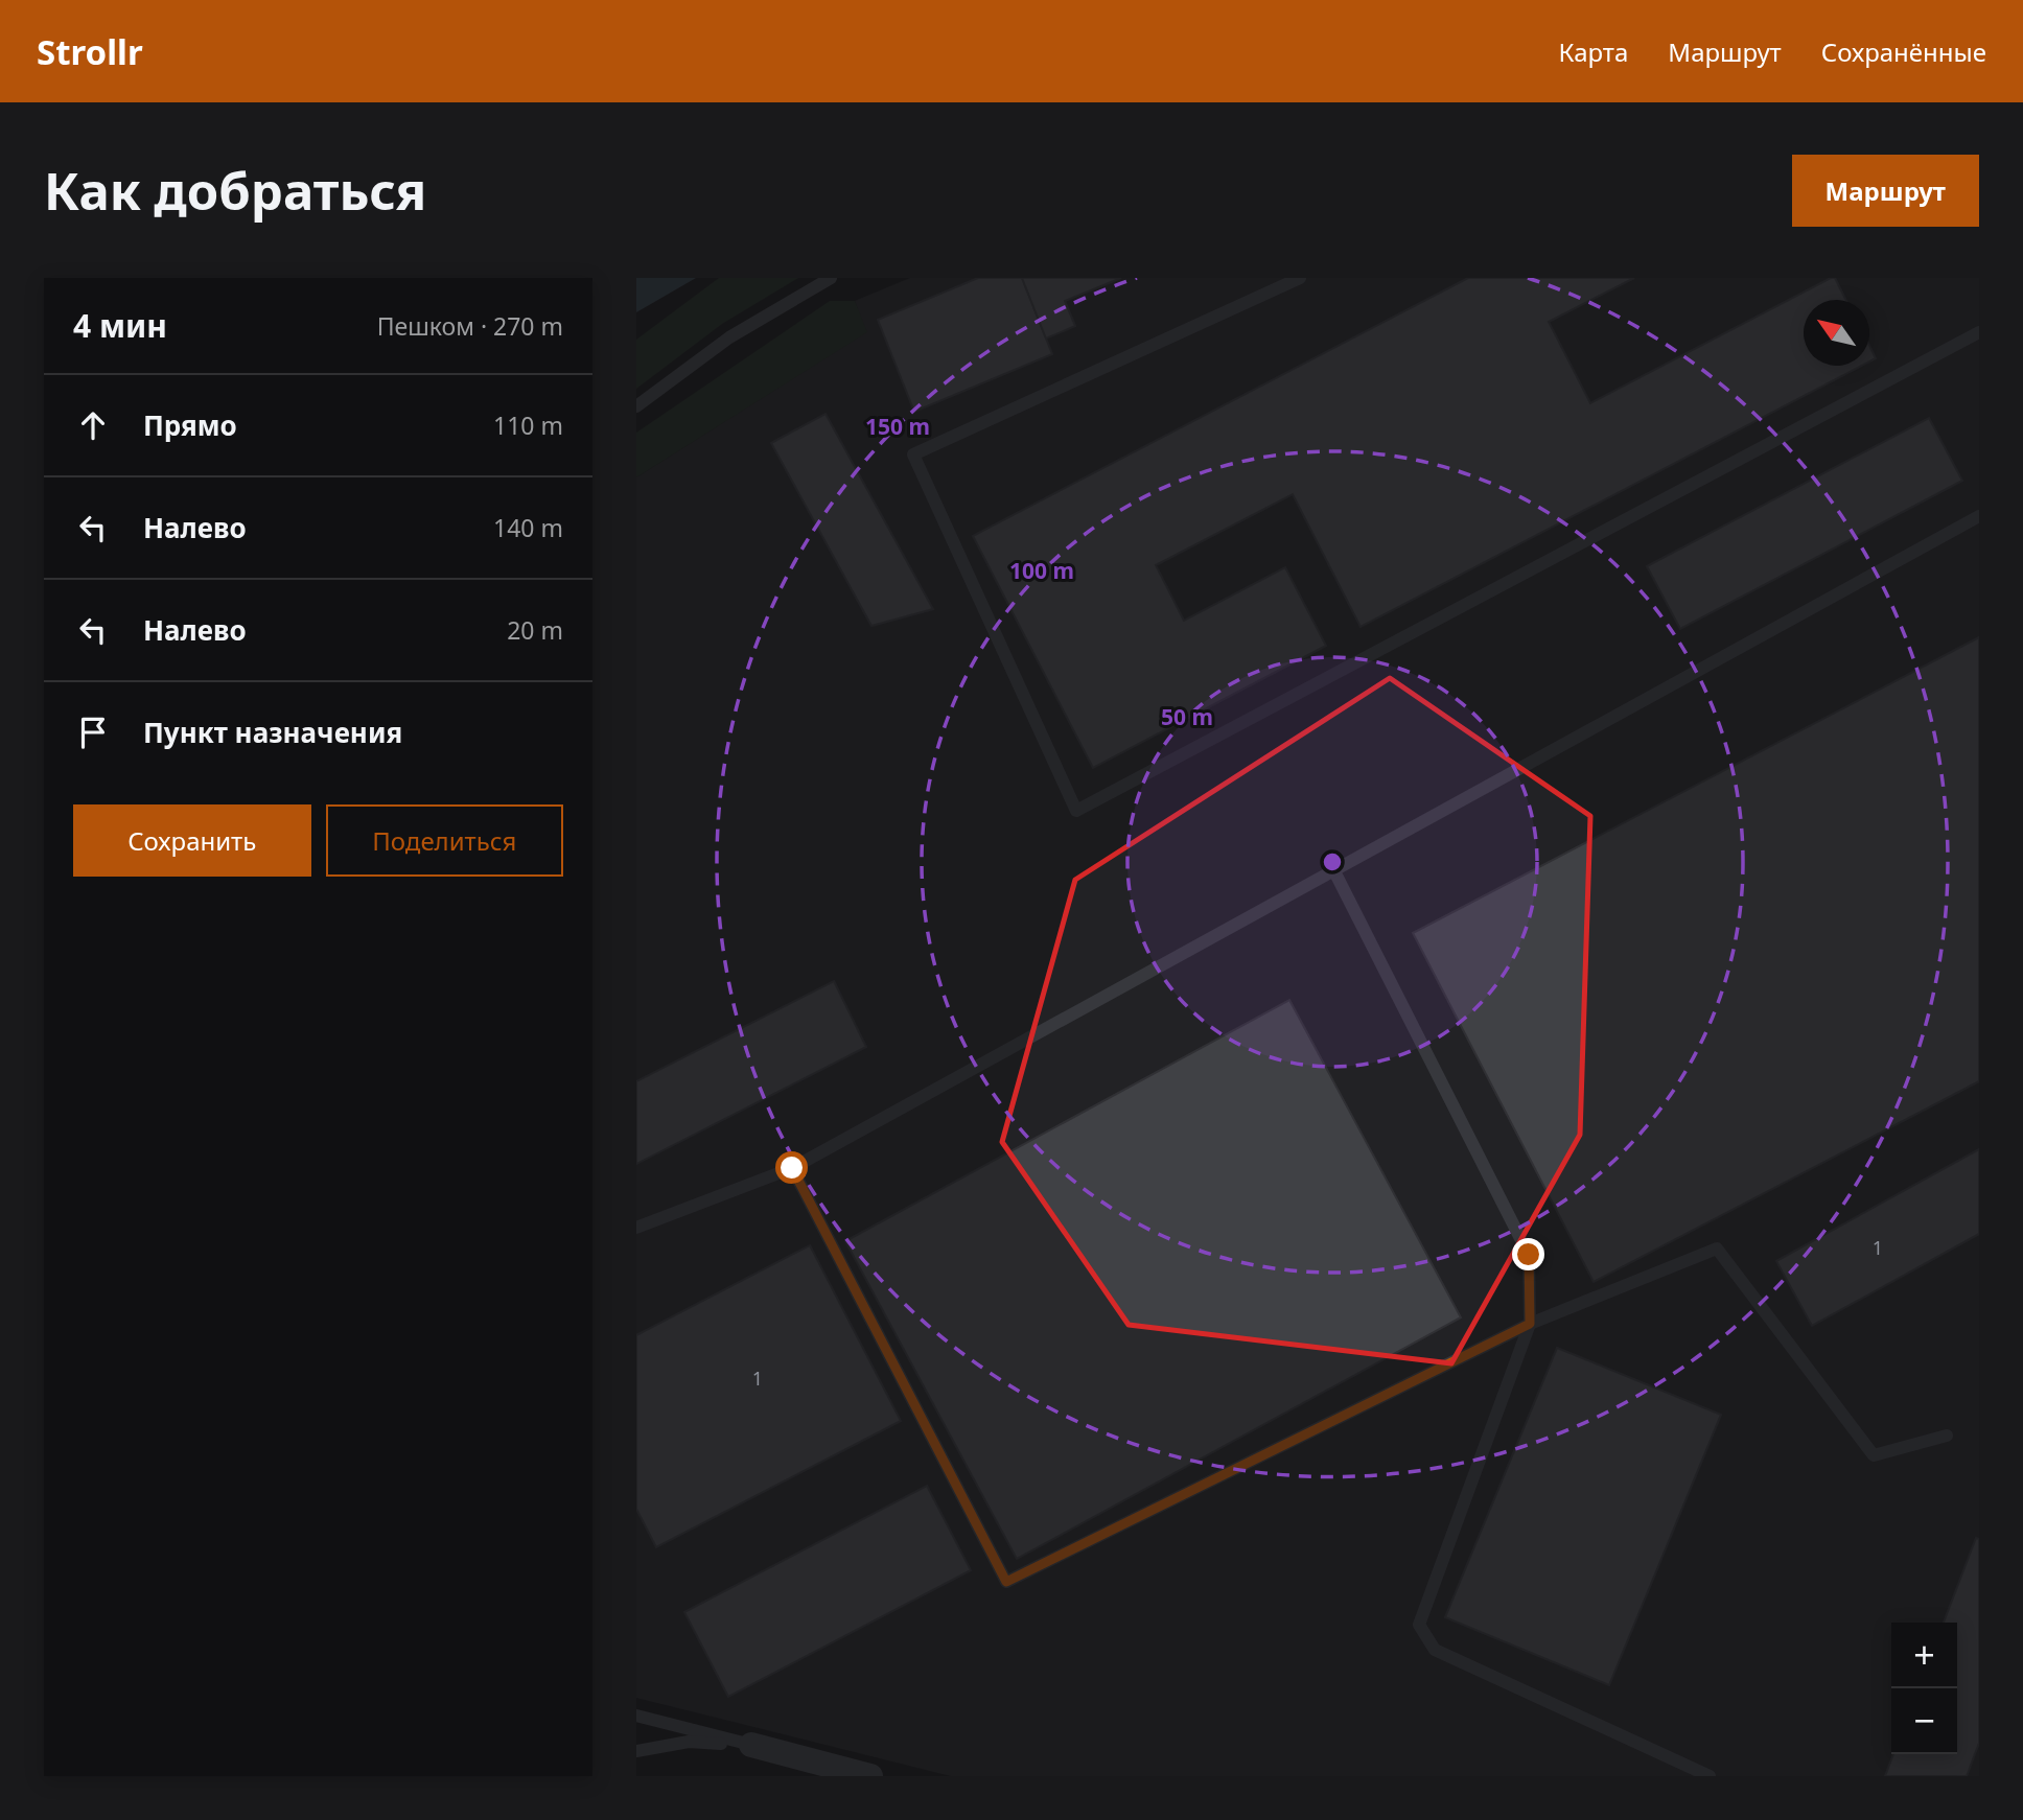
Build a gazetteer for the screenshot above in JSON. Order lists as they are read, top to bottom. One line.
{"house_numbers":["1","1"],"north":"top left","page":{"header":"Strollr","nav":["Карта","Маршрут","Сохранённые"],"buttons":["Маршрут",["Сохранить","Поделиться"]],"title":"Как добраться","heading":["4 мин","Пешком · 270 m"],"list":[["Прямо","110 m"],["Налево","140 m"],["Налево","20 m"],"Пункт назначения"],"map_buttons":["+","−"]},"rings":["150 m","100 m","50 m"]}
